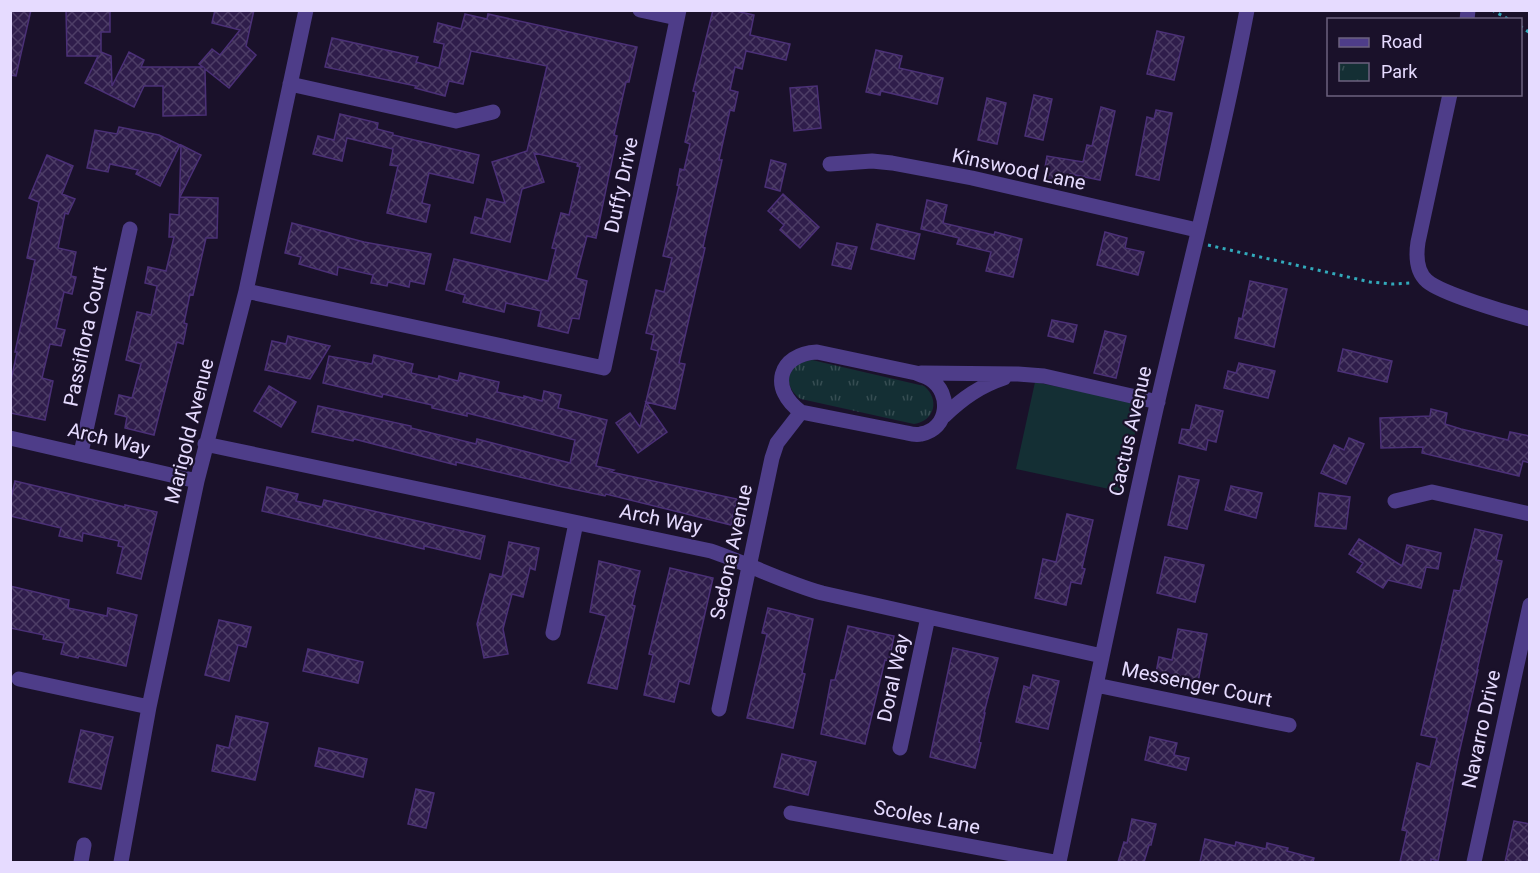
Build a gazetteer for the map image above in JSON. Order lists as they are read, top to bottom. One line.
{"streets":{"street":["Kinswood Lane","Duffy Drive","Passiflora Court","Marigold Avenue","Cactus Avenue","Arch Way","Sedona Avenue","Doral Way","Messenger Court","Navarro Drive","Scoles Lane"]},"crossings":[["Kinswood Lane","Cactus Avenue"],["Duffy Drive","Marigold Avenue"],["Passiflora Court","Arch Way"],["Marigold Avenue","Arch Way"],["Cactus Avenue","Arch Way"],["Cactus Avenue","Messenger Court"],["Cactus Avenue","Scoles Lane"],["Arch Way","Sedona Avenue"],["Arch Way","Doral Way"]],"legend":["Road","Park"]}
